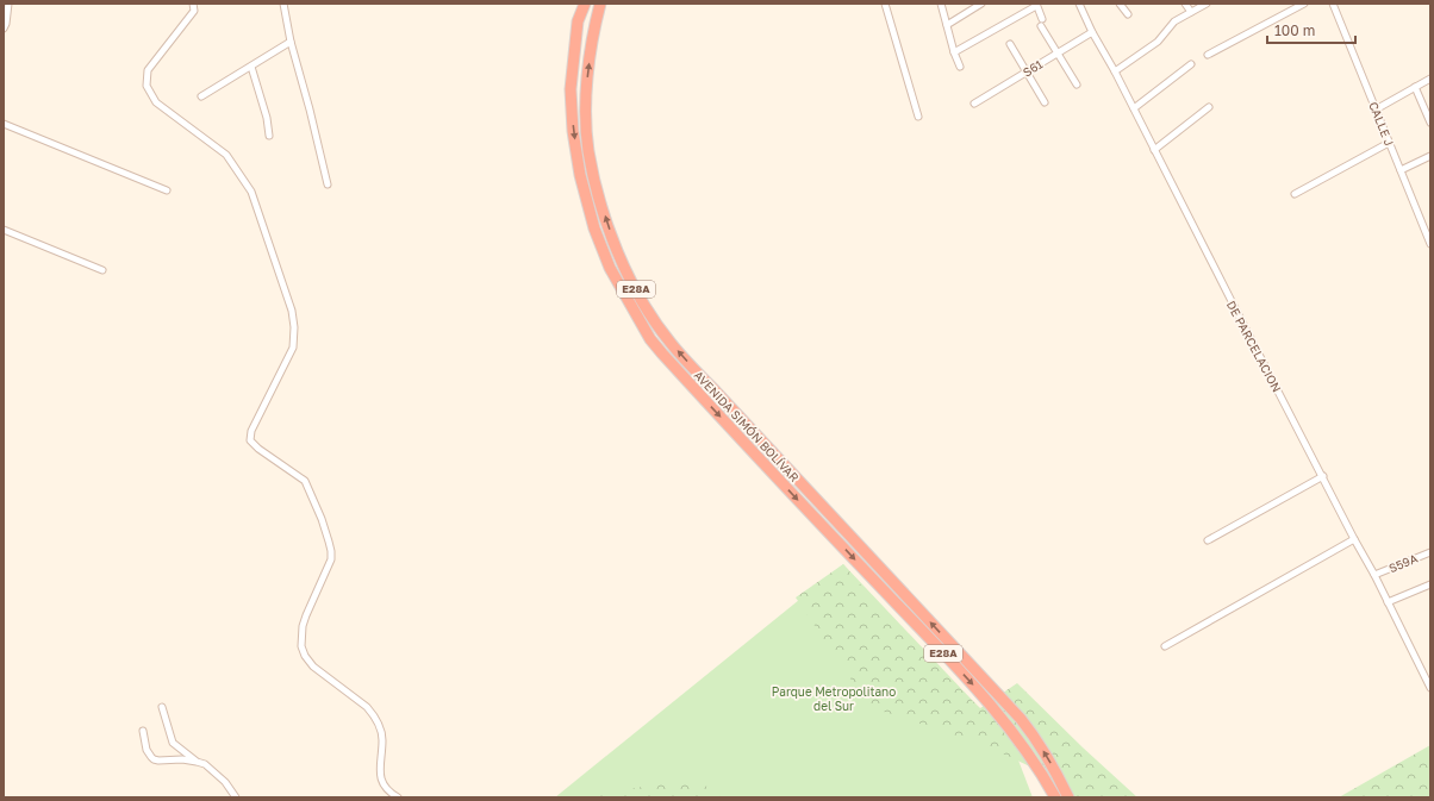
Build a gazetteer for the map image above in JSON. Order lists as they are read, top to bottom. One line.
{"streets":{"highway":["E28A","AVENIDA SIMÓN BOLÍVAR"],"street":["S61","CALLE J","DE PARCELACION","S59A"]},"crossings":[["S61","DE PARCELACION"],["DE PARCELACION","S59A"]],"parks":["Parque Metropolitano del Sur"],"scale_bar":"100 m"}
